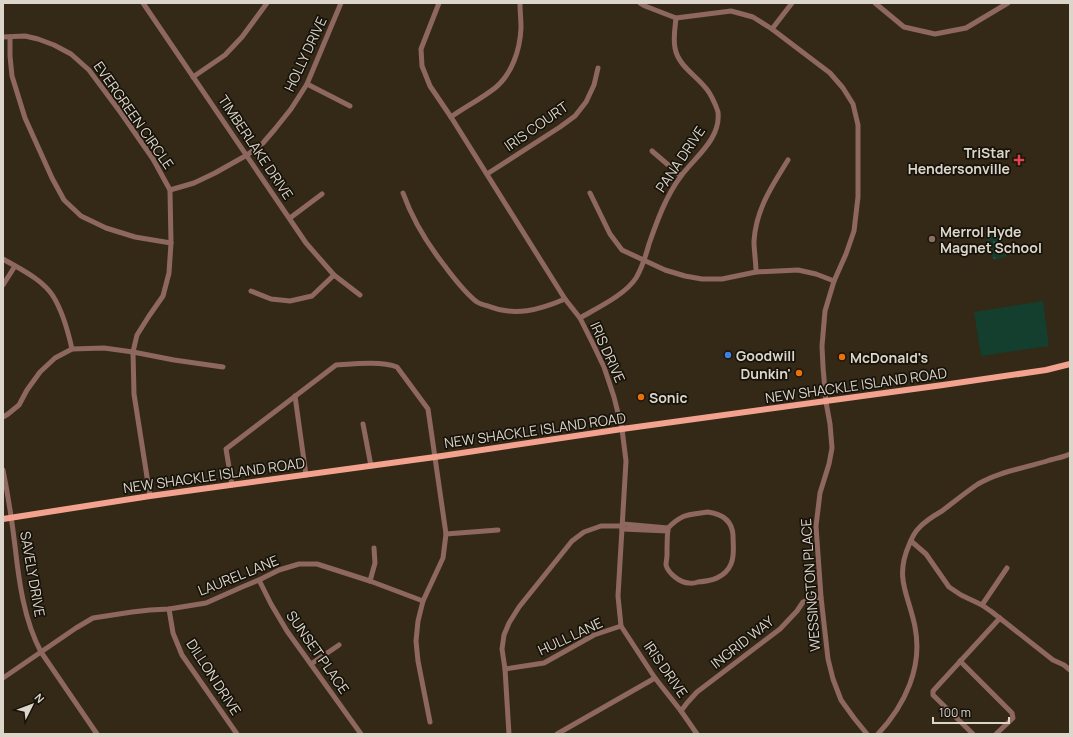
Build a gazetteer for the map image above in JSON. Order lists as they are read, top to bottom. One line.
{"streets":{"main road":["NEW SHACKLE ISLAND ROAD"],"street":["HOLLY DRIVE","EVERGREEN CIRCLE","IRIS COURT","TIMBERLAKE DRIVE","PANA DRIVE","IRIS DRIVE","SAVELY DRIVE","LAUREL LANE","WESSINGTON PLACE","HULL LANE","INGRID WAY","SUNSET PLACE","DILLON DRIVE"]},"crossings":[["HOLLY DRIVE","EVERGREEN CIRCLE"],["HOLLY DRIVE","TIMBERLAKE DRIVE"],["EVERGREEN CIRCLE","NEW SHACKLE ISLAND ROAD"],["IRIS COURT","IRIS DRIVE"],["PANA DRIVE","IRIS DRIVE"],["PANA DRIVE","WESSINGTON PLACE"],["IRIS DRIVE","NEW SHACKLE ISLAND ROAD"],["IRIS DRIVE","HULL LANE"],["IRIS DRIVE","INGRID WAY"],["NEW SHACKLE ISLAND ROAD","SAVELY DRIVE"],["NEW SHACKLE ISLAND ROAD","WESSINGTON PLACE"],["SAVELY DRIVE","LAUREL LANE"],["LAUREL LANE","SUNSET PLACE"],["LAUREL LANE","DILLON DRIVE"],["WESSINGTON PLACE","INGRID WAY"]],"places":{"health":["TriStar Hendersonville"],"other":["Merrol Hyde Magnet School","Goodwill","McDonald's","Dunkin'","Sonic"]},"scale_bar":"100 m","north":"top right"}
